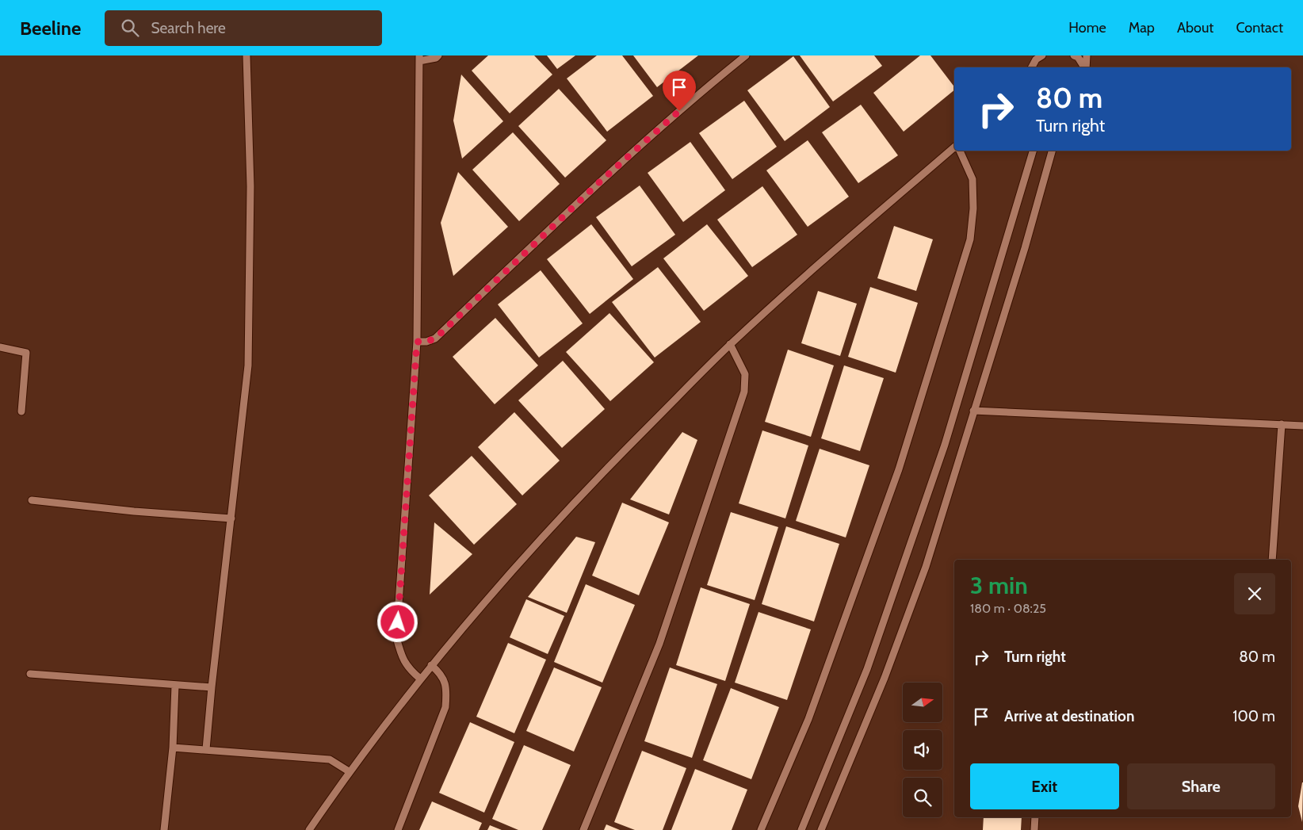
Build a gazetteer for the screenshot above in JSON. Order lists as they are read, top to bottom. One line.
{"north":"right","page":{"header":"Beeline","search":"Search here","nav":["Home","Map","About","Contact"],"turn":["80 m","Turn right"],"heading":["3 min","180 m · 08:25"],"list":[{"name":"Turn right","value":"80 m"},{"name":"Arrive at destination","value":"100 m"}],"buttons":["Exit","Share"]}}
